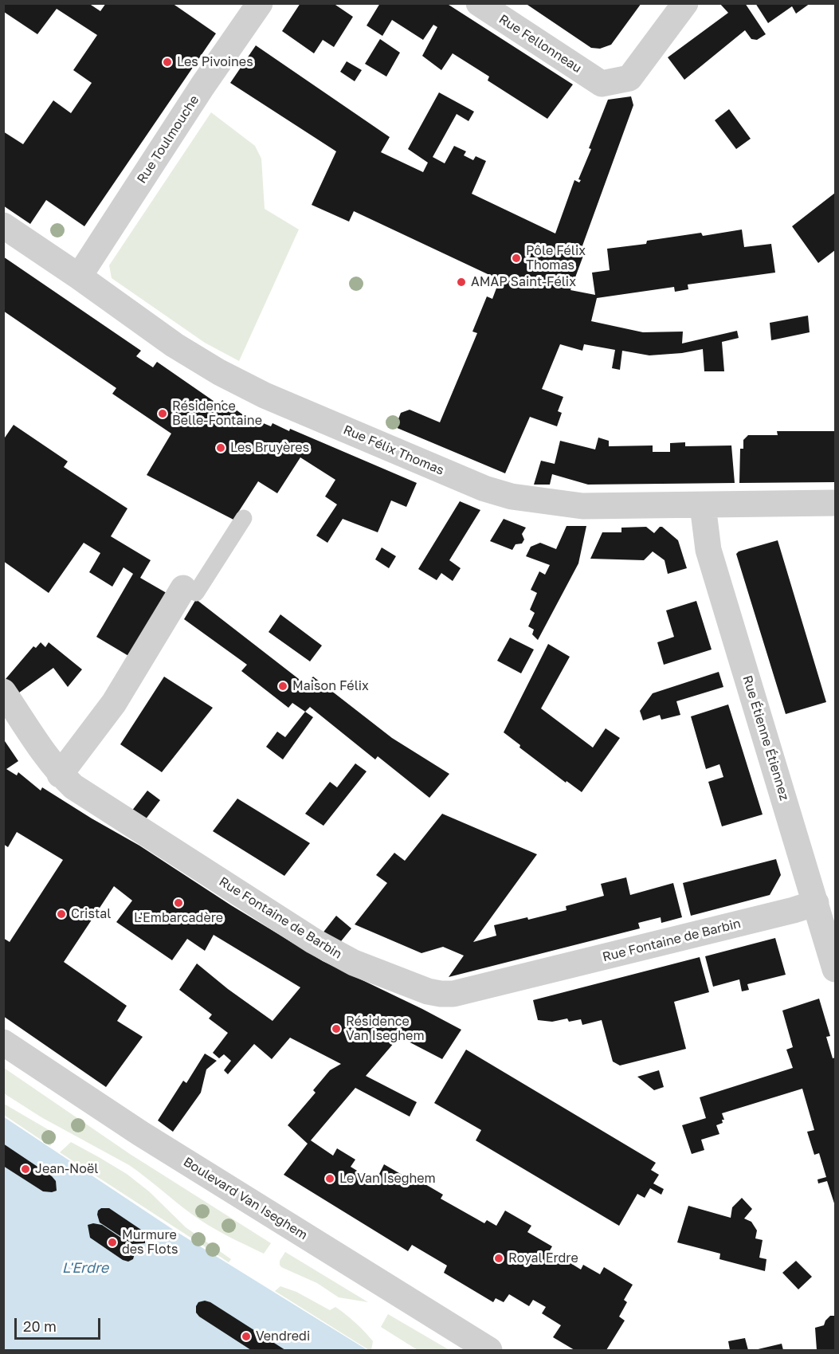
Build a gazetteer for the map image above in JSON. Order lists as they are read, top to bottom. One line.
{"streets":{"street":["Rue Fellonneau","Rue Toulmouche","Rue Félix Thomas","Rue Étienne Étiennez","Rue Fontaine de Barbin","Boulevard Van Iseghem"]},"crossings":[["Rue Toulmouche","Rue Félix Thomas"],["Rue Félix Thomas","Rue Étienne Étiennez"],["Rue Étienne Étiennez","Rue Fontaine de Barbin"]],"water":["L'Erdre"],"places":["Les Pivoines","Pôle Félix Thomas","AMAP Saint-Félix","Résidence Belle-Fontaine","Les Bruyères","Maison Félix","L'Embarcadère","Cristal","Résidence Van Iseghem","Jean-Noël","Le Van Iseghem","Murmure des Flots","Royal Erdre","Vendredi"],"scale_bar":"20 m"}
